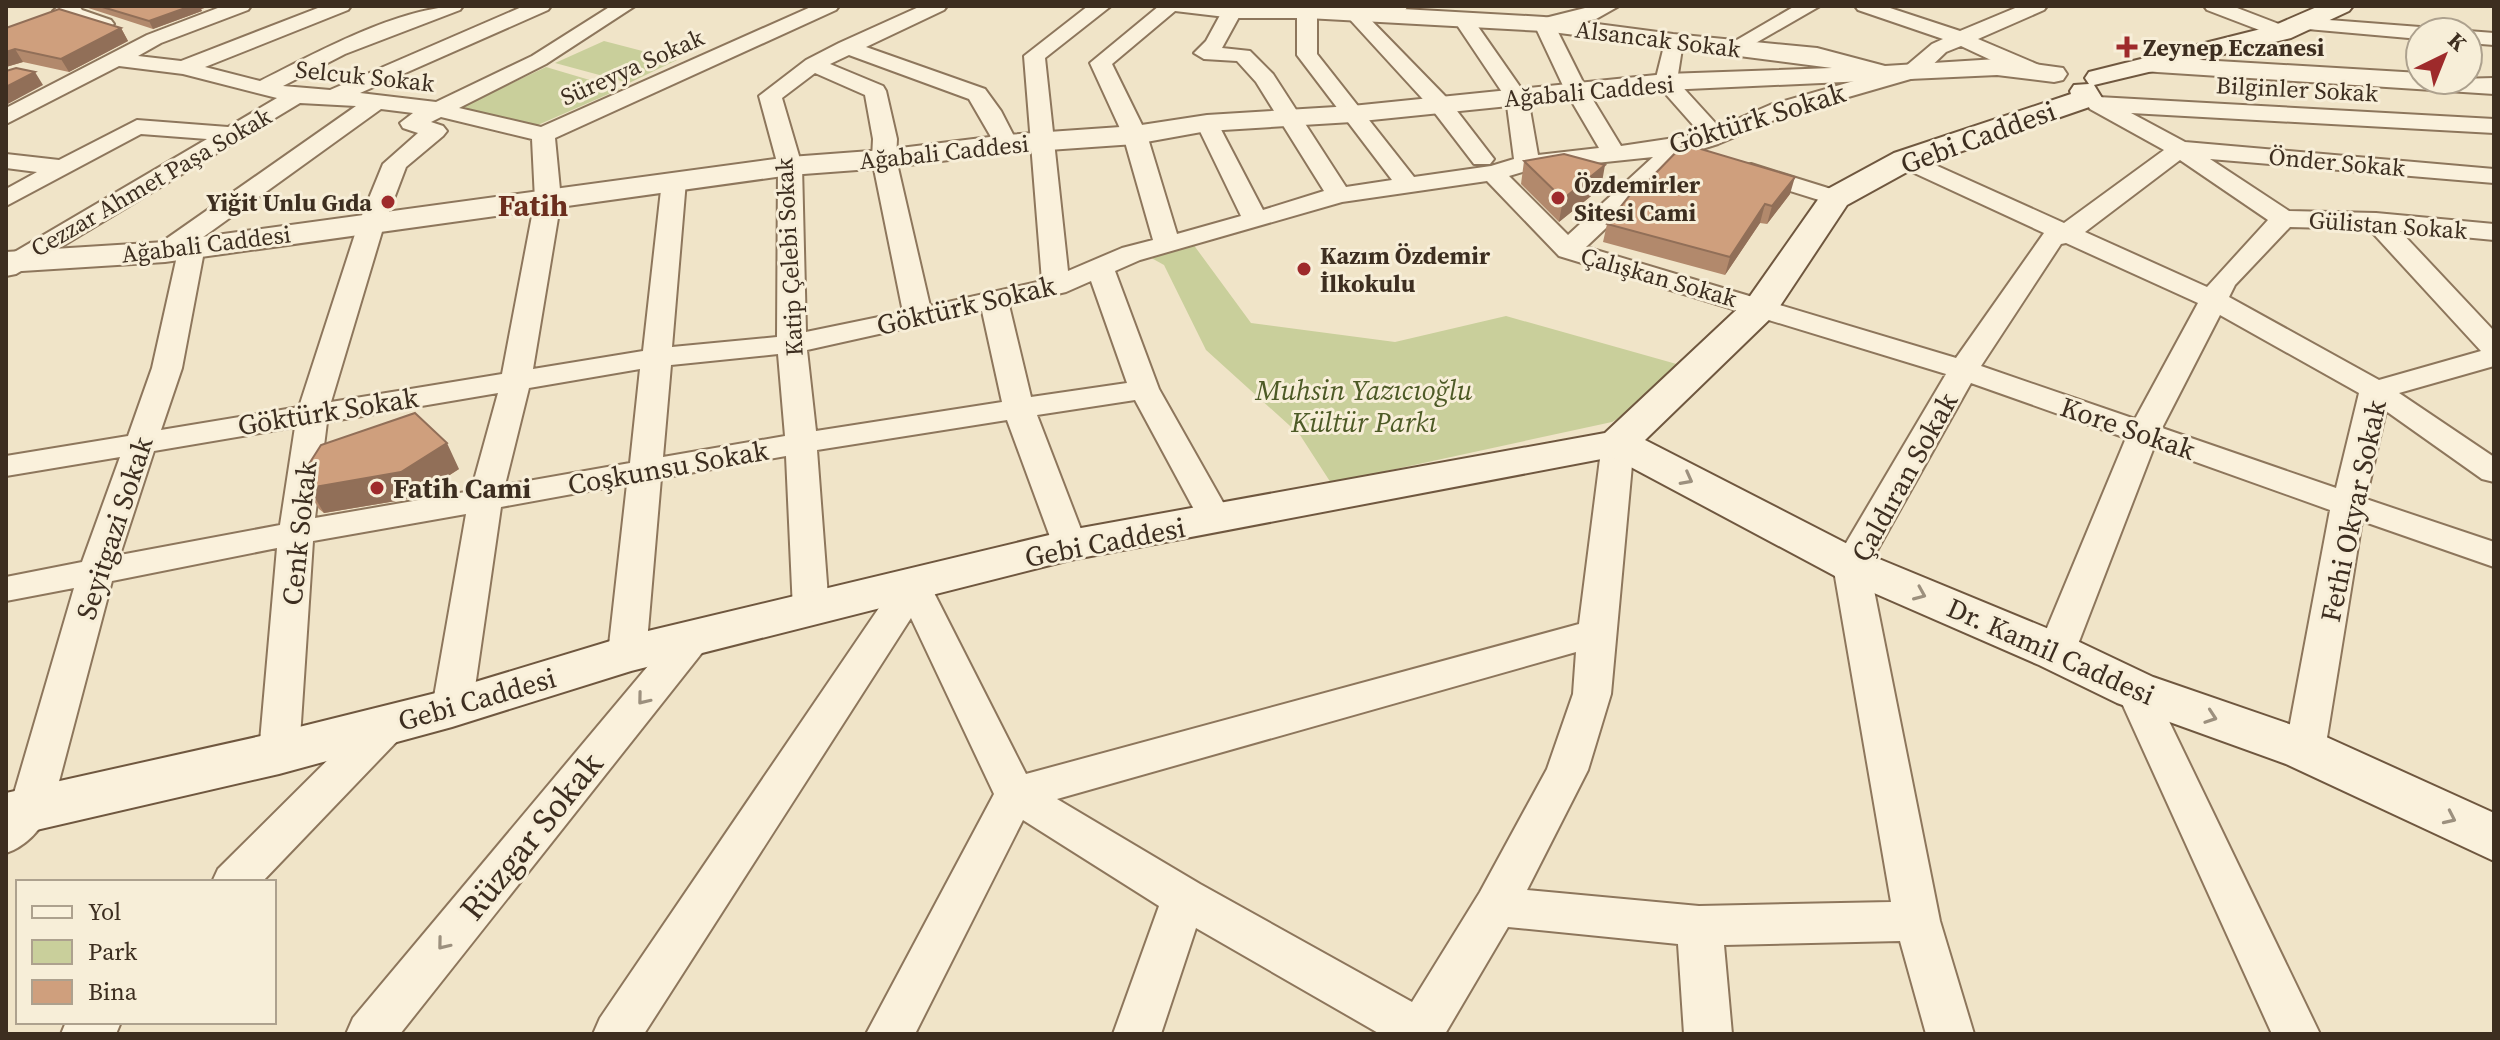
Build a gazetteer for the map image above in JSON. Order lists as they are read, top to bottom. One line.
{"streets":{"main road":["Gebi Caddesi","Dr. Kamil Caddesi"],"street":["Alsancak Sokak","Süreyya Sokak","Selcuk Sokak","Bilginler Sokak","Ağabali Caddesi","Göktürk Sokak","Önder Sokak","Cezzar Ahmet Paşa Sokak","Gülistan Sokak","Katip Çelebi Sokak","Çalışkan Sokak","Kore Sokak","Coşkunsu Sokak","Çaldıran Sokak","Fethi Okyar Sokak","Seyitgazi Sokak","Cenk Sokak","Rüzgar Sokak"]},"crossings":[["Alsancak Sokak","Ağabali Caddesi"],["Alsancak Sokak","Göktürk Sokak"],["Alsancak Sokak","Çalışkan Sokak"],["Süreyya Sokak","Selcuk Sokak"],["Selcuk Sokak","Cezzar Ahmet Paşa Sokak"],["Selcuk Sokak","Cenk Sokak"],["Bilginler Sokak","Ağabali Caddesi"],["Bilginler Sokak","Gebi Caddesi"],["Ağabali Caddesi","Göktürk Sokak"],["Ağabali Caddesi","Gebi Caddesi"],["Ağabali Caddesi","Cezzar Ahmet Paşa Sokak"],["Ağabali Caddesi","Katip Çelebi Sokak"],["Ağabali Caddesi","Çalışkan Sokak"],["Ağabali Caddesi","Seyitgazi Sokak"],["Ağabali Caddesi","Cenk Sokak"],["Göktürk Sokak","Katip Çelebi Sokak"],["Göktürk Sokak","Çalışkan Sokak"],["Göktürk Sokak","Seyitgazi Sokak"],["Göktürk Sokak","Cenk Sokak"],["Gebi Caddesi","Katip Çelebi Sokak"],["Gebi Caddesi","Çalışkan Sokak"],["Gebi Caddesi","Kore Sokak"],["Gebi Caddesi","Seyitgazi Sokak"],["Gebi Caddesi","Cenk Sokak"],["Gebi Caddesi","Dr. Kamil Caddesi"],["Gebi Caddesi","Rüzgar Sokak"],["Önder Sokak","Çaldıran Sokak"],["Katip Çelebi Sokak","Coşkunsu Sokak"],["Çalışkan Sokak","Kore Sokak"],["Kore Sokak","Çaldıran Sokak"],["Kore Sokak","Fethi Okyar Sokak"],["Coşkunsu Sokak","Seyitgazi Sokak"],["Coşkunsu Sokak","Cenk Sokak"],["Çaldıran Sokak","Dr. Kamil Caddesi"],["Fethi Okyar Sokak","Dr. Kamil Caddesi"]],"one_way":["Dr. Kamil Caddesi"],"districts":["Fatih"],"parks":["Muhsin Yazıcıoğlu Kültür Parkı"],"places":{"health":["Zeynep Eczanesi"],"other":["Özdemirler Sitesi Cami","Yiğit Unlu Gıda","Kazım Özdemir İlkokulu","Fatih Cami"]},"legend":["Yol","Park","Bina"],"north":"top right"}
